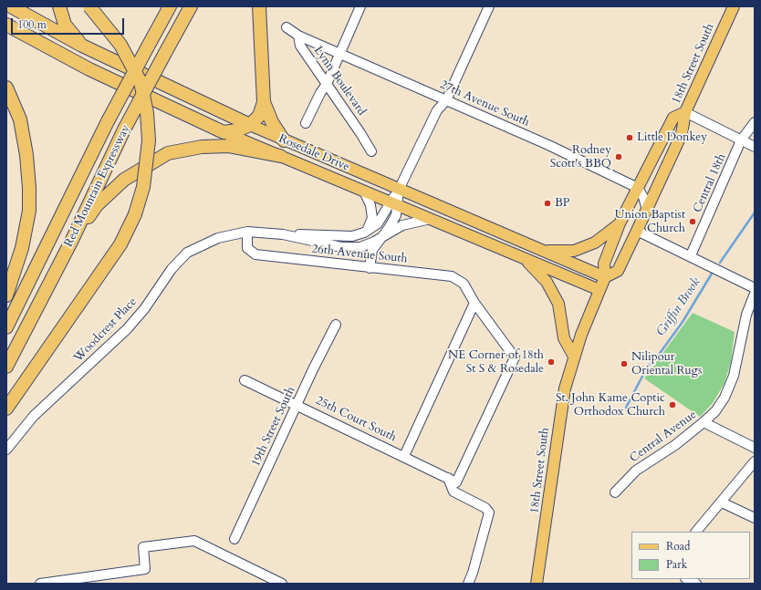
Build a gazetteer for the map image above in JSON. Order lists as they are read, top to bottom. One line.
{"streets":{"highway":["Rosedale Drive","Red Mountain Expressway"],"main road":["18th Street South"],"street":["Lynn Boulevard","27th Avenue South","Central 18th","26th Avenue South","Woodcrest Place","25th Court South","19th Street South","Central Avenue"]},"crossings":[["18th Street South","Rosedale Drive"],["Lynn Boulevard","27th Avenue South"],["26th Avenue South","Woodcrest Place"],["25th Court South","19th Street South"]],"water":["Griffin Brook"],"places":["Little Donkey","Rodney Scott's BBQ","BP","Union Baptist Church","NE Corner of 18th St S & Rosedale","Nilipour Oriental Rugs","St. John Kame Coptic Orthodox Church"],"legend":["Road","Park"],"scale_bar":"100 m"}
